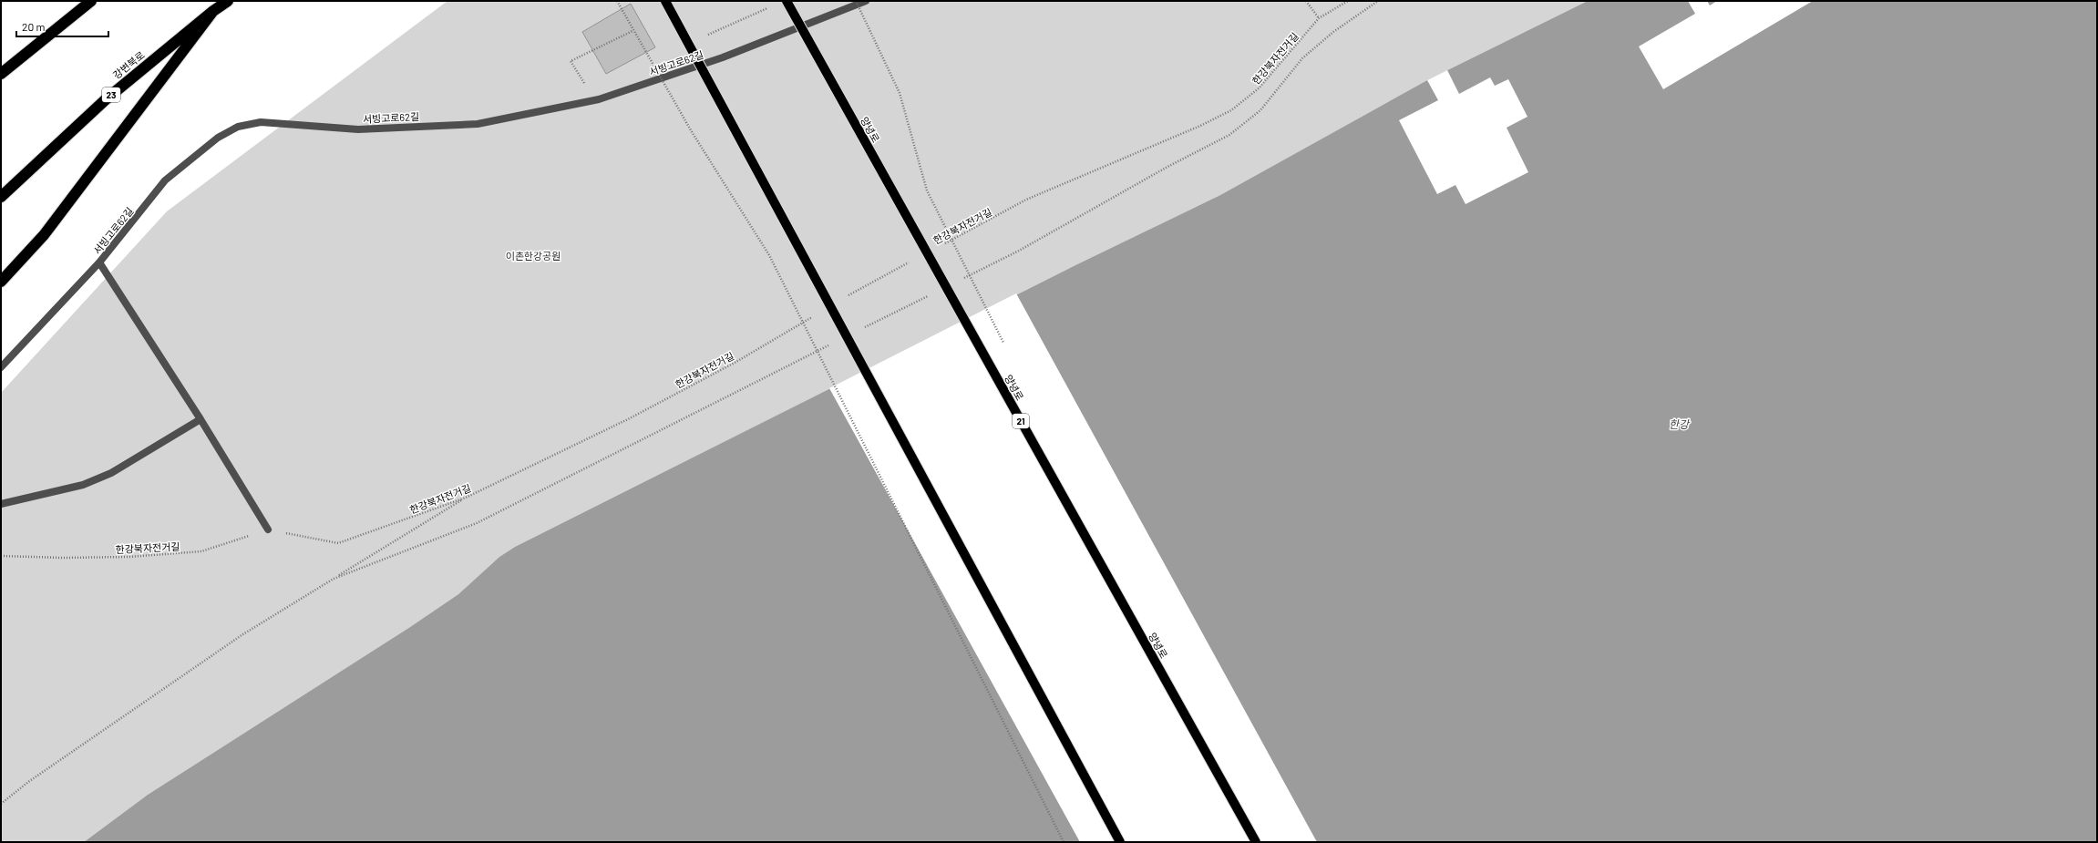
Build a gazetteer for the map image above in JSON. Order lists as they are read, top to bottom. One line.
{"streets":{"highway":["강변북로","23"],"main road":["양녕로","21"],"lane":["서빙고로62길"],"path":["한강북자전거길"]},"water":["한강"],"parks":["이촌한강공원"],"scale_bar":"20 m"}
